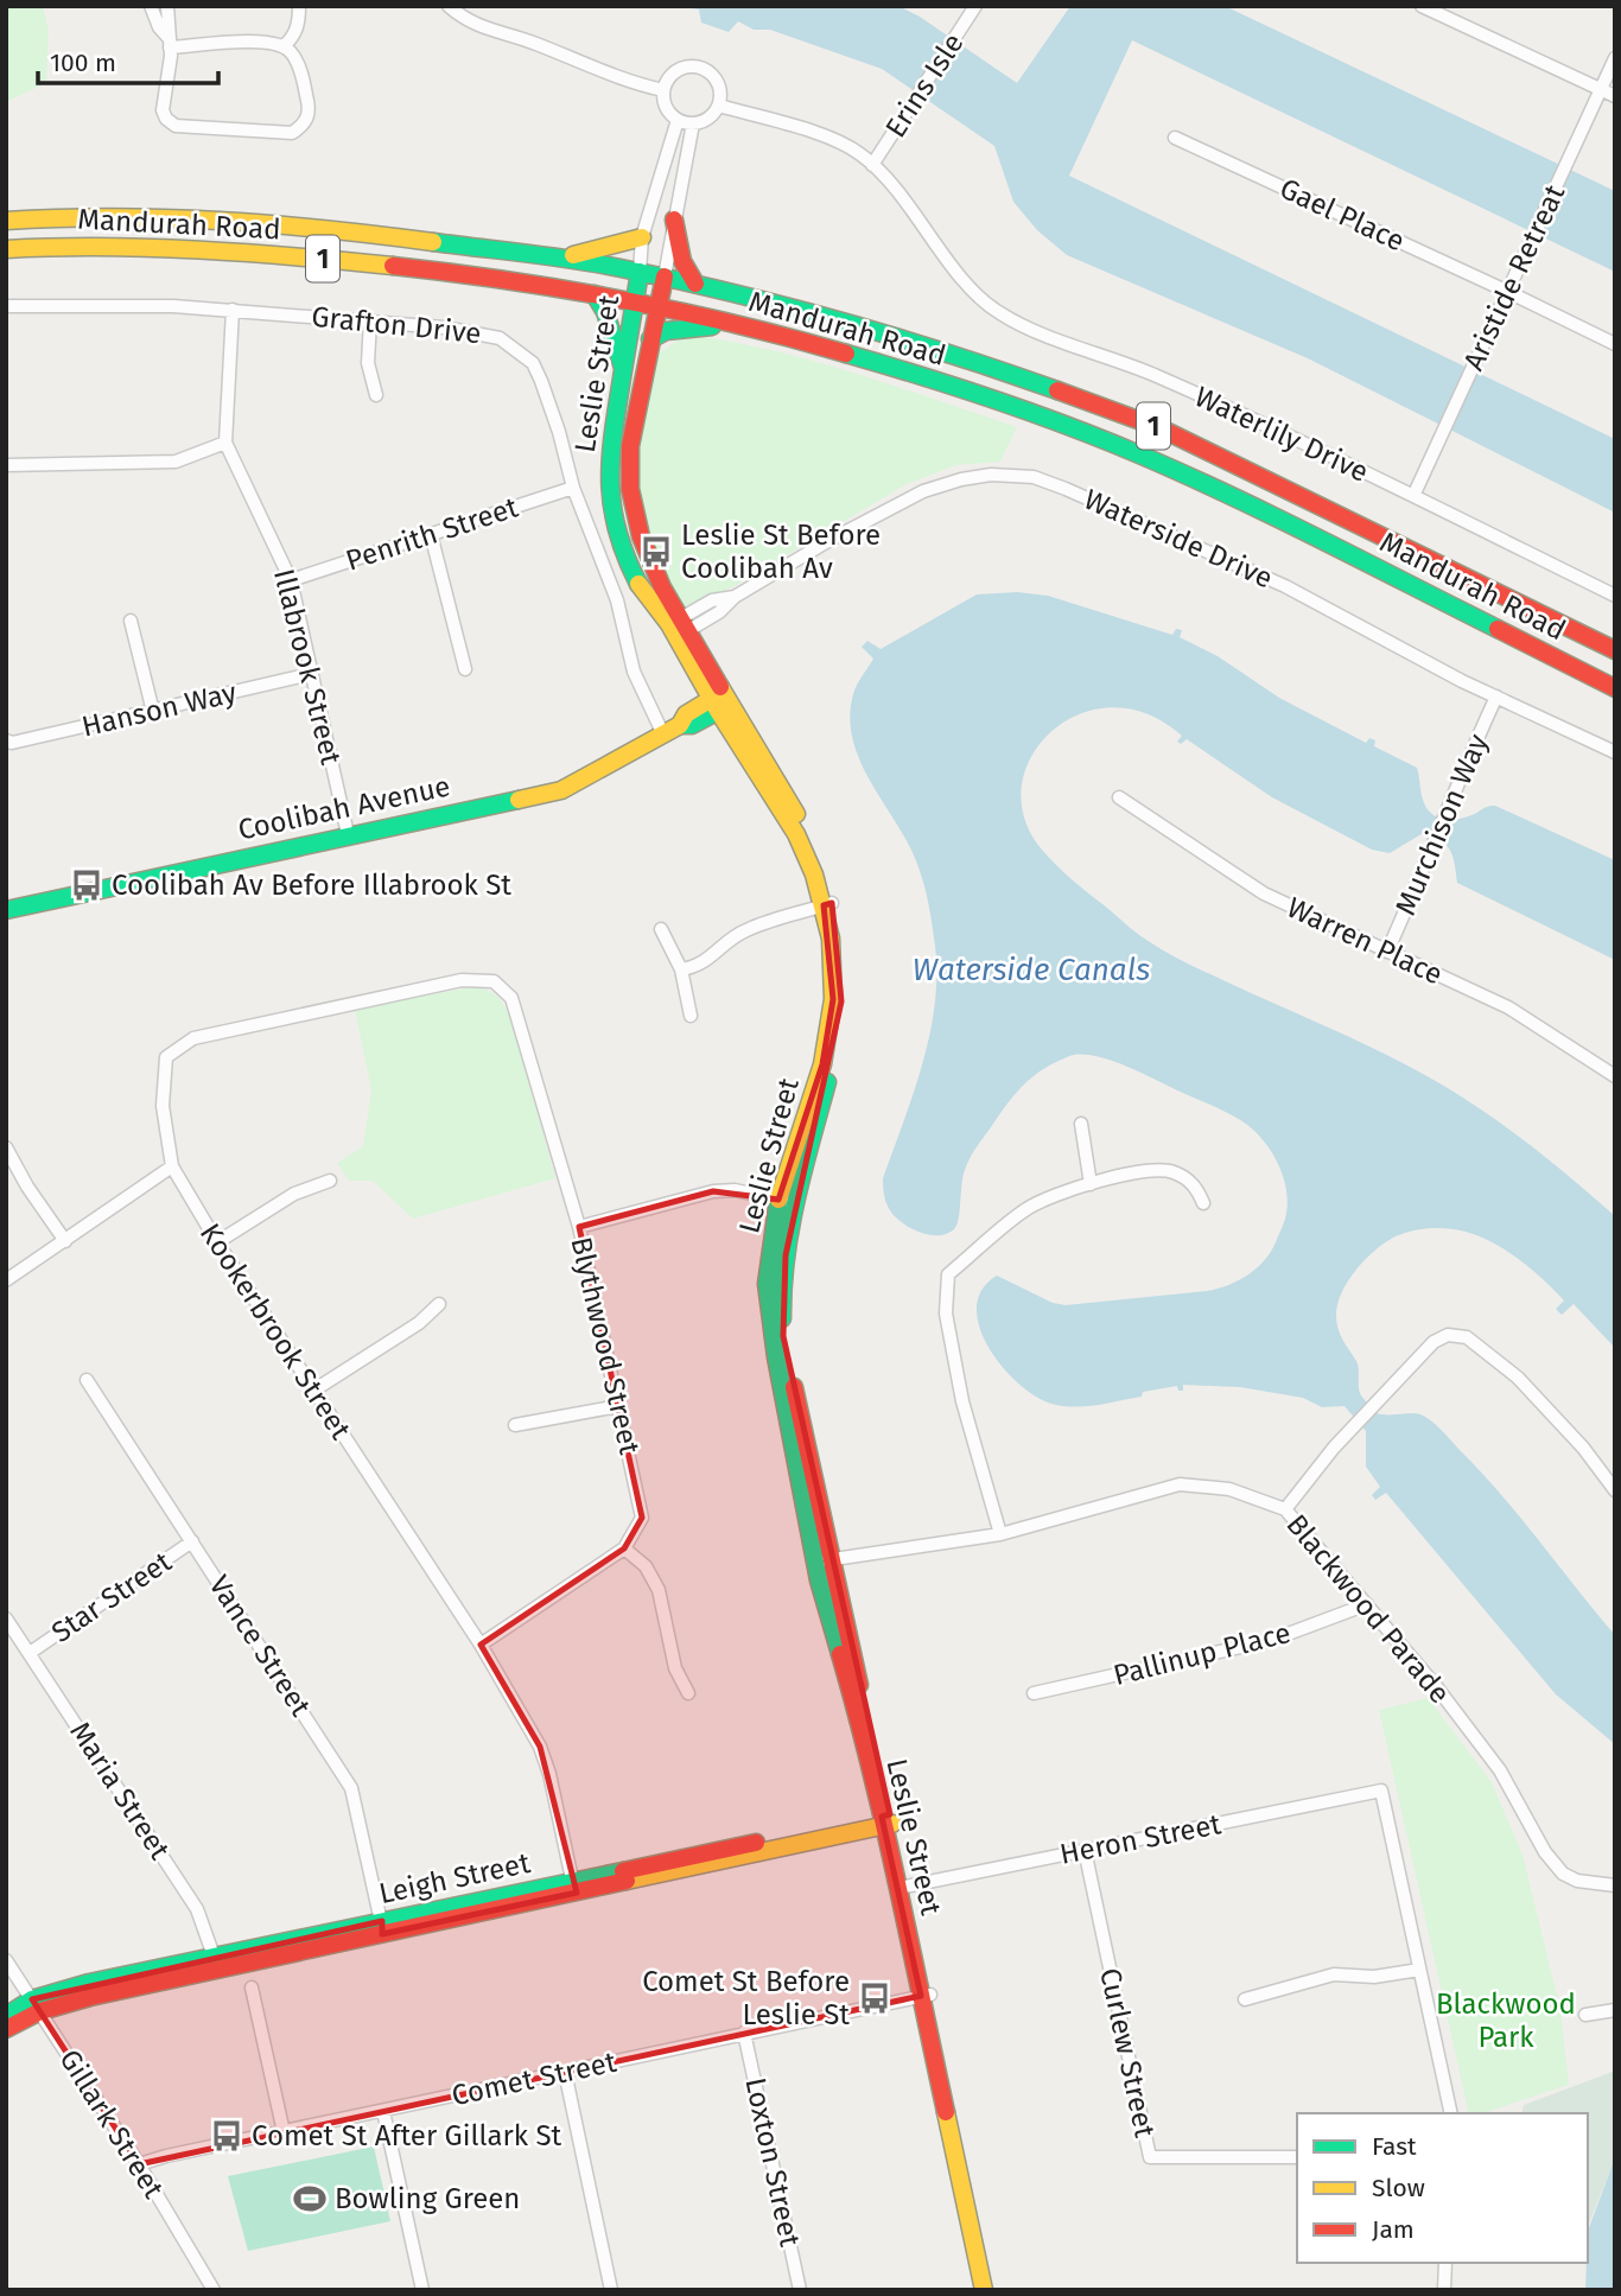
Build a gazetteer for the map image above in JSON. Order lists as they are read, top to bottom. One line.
{"streets":{"main road":["Mandurah Road","1","Leslie Street","Coolibah Avenue","Leigh Street"],"street":["Erins Isle","Gael Place","Aristide Retreat","Grafton Drive","Waterlily Drive","Penrith Street","Waterside Drive","Illabrook Street","Hanson Way","Murchison Way","Warren Place","Kookerbrook Street","Blythwood Street","Star Street","Blackwood Parade","Vance Street","Pallinup Place","Maria Street","Heron Street","Curlew Street","Comet Street","Gillark Street","Loxton Street"]},"crossings":[["Erins Isle","Waterlily Drive"],["Gael Place","Aristide Retreat"],["Mandurah Road","Leslie Street"],["Aristide Retreat","Waterlily Drive"],["Grafton Drive","Penrith Street"],["Grafton Drive","Illabrook Street"],["Grafton Drive","Coolibah Avenue"],["Leslie Street","Waterside Drive"],["Leslie Street","Coolibah Avenue"],["Leslie Street","Blackwood Parade"],["Leslie Street","Heron Street"],["Leslie Street","Leigh Street"],["Leslie Street","Comet Street"],["Penrith Street","Illabrook Street"],["Waterside Drive","Murchison Way"],["Illabrook Street","Hanson Way"],["Illabrook Street","Coolibah Avenue"],["Murchison Way","Warren Place"],["Kookerbrook Street","Blythwood Street"],["Kookerbrook Street","Leigh Street"],["Star Street","Vance Street"],["Star Street","Maria Street"],["Blackwood Parade","Pallinup Place"],["Vance Street","Leigh Street"],["Maria Street","Leigh Street"],["Heron Street","Curlew Street"],["Leigh Street","Gillark Street"],["Comet Street","Gillark Street"],["Comet Street","Loxton Street"]],"water":["Waterside Canals"],"parks":["Blackwood Park"],"places":{"bus stop":["Leslie St Before Coolibah Av","Coolibah Av Before Illabrook St","Comet St Before Leslie St","Comet St After Gillark St"],"sports":["Bowling Green"]},"legend":["Fast","Slow","Jam"],"scale_bar":"100 m"}
